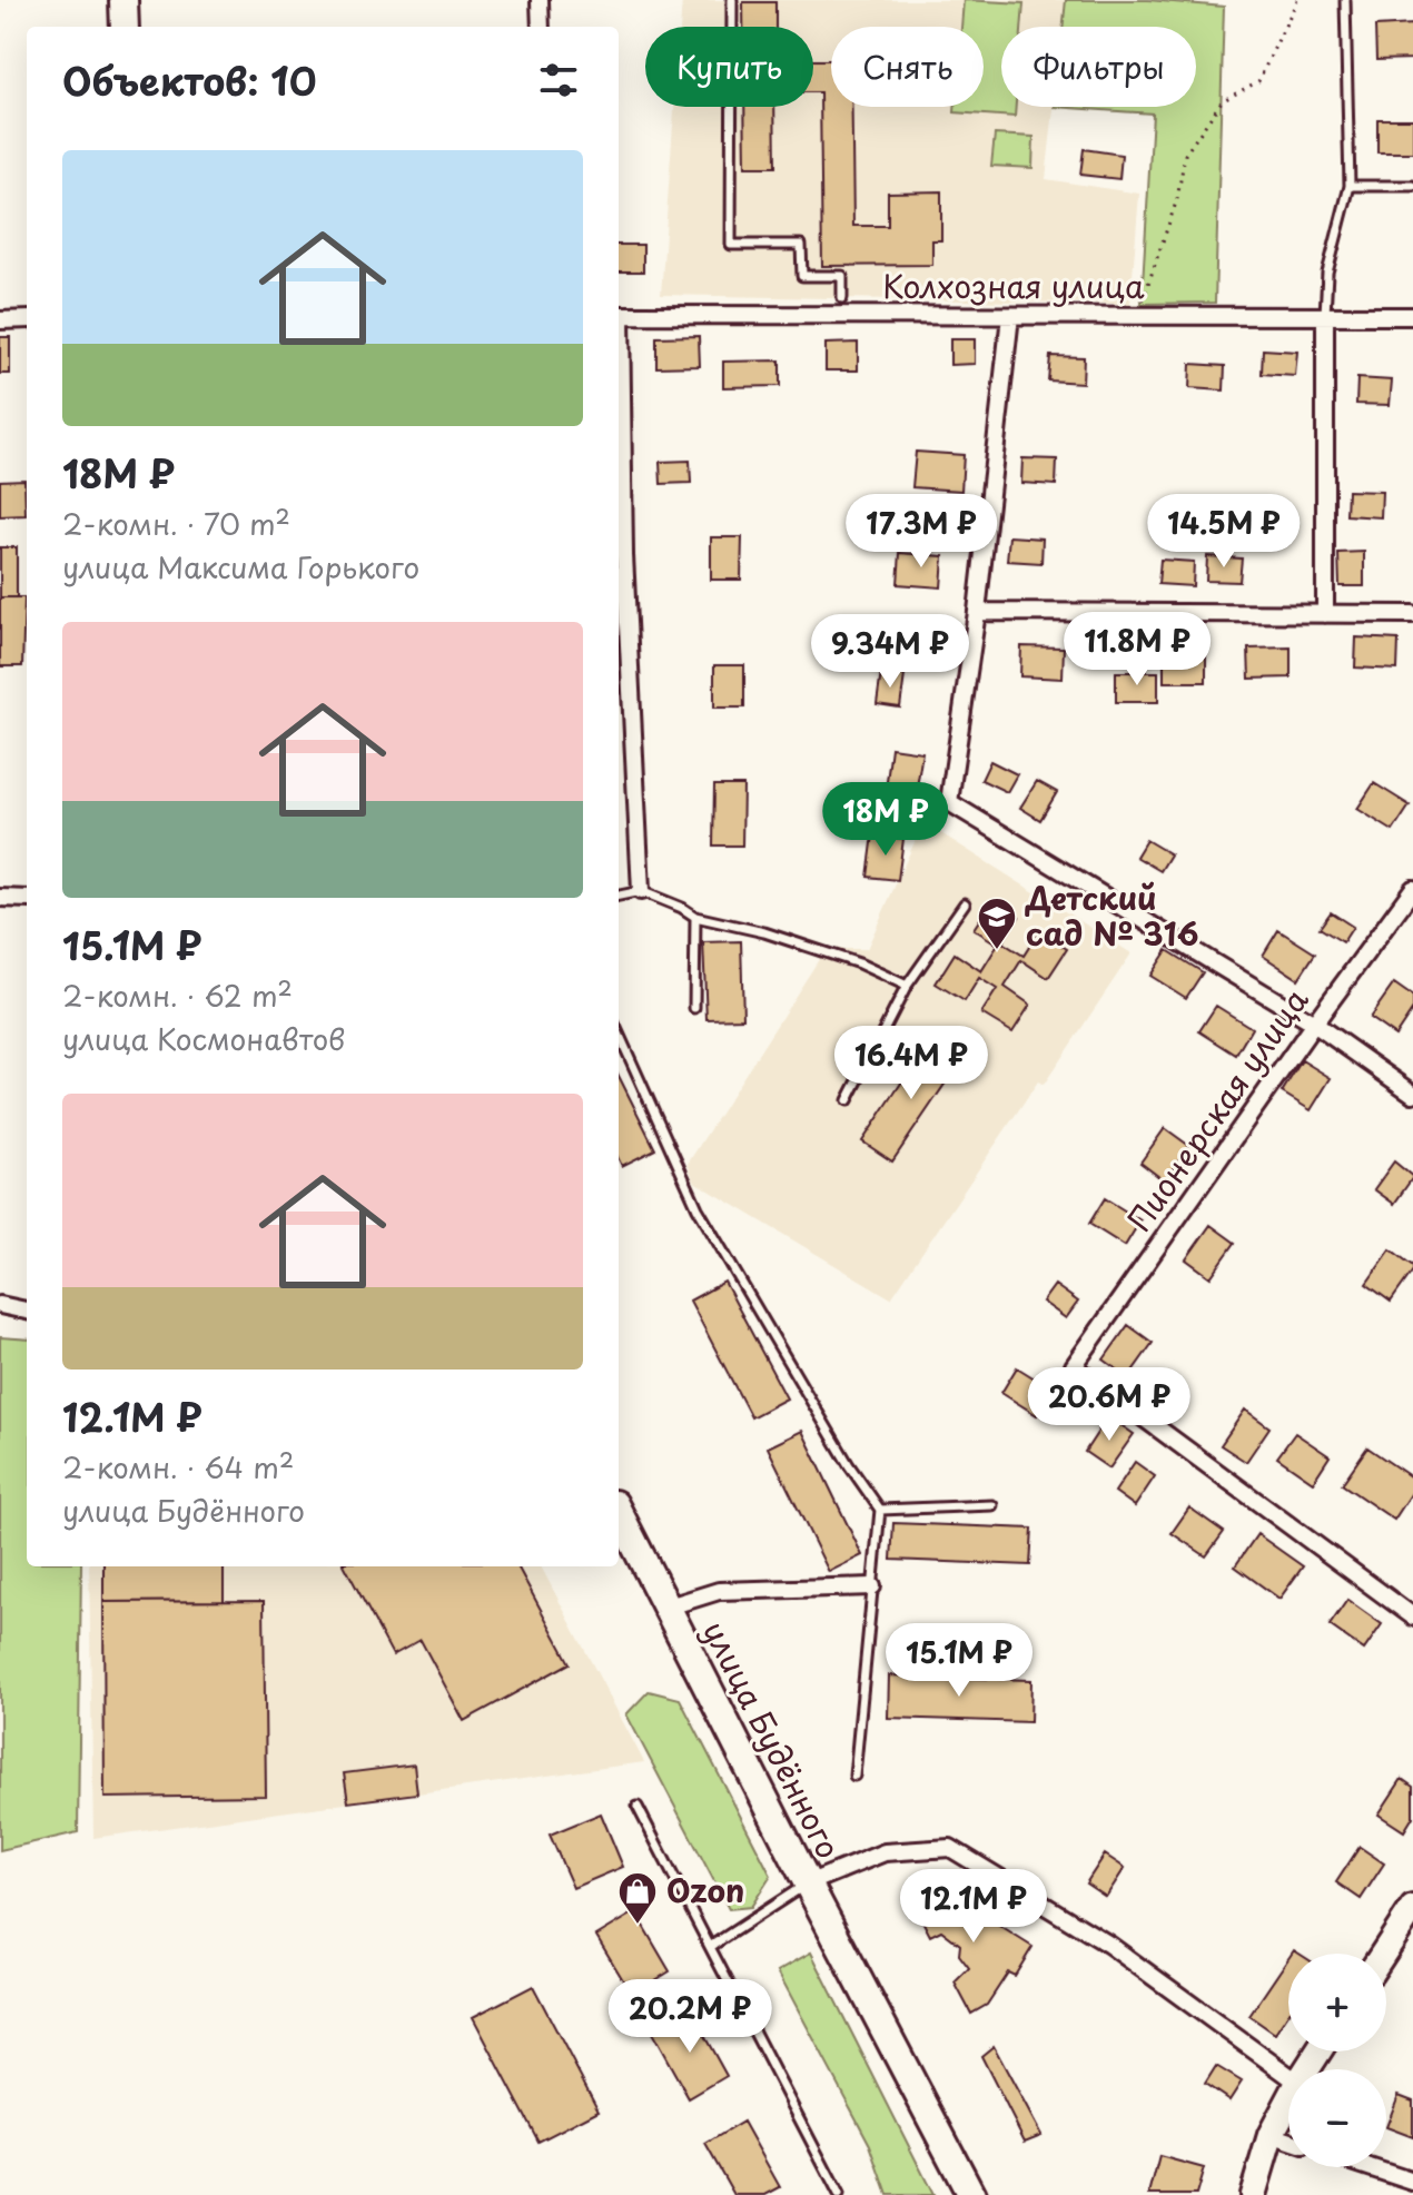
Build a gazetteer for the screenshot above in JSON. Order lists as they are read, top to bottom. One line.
{"streets":{"main road":["улица Будённого"],"street":["Колхозная улица","Пионерская улица"]},"places":{"school or university":["Детский сад № 316"],"shop":["Ozon"]},"page":{"chip":["Купить","Снять","Фильтры"],"heading":"Объектов: 10","list":[{"name":"18M ₽","note":"2-комн. · 70 m² · улица Максима Горького"},{"name":"15.1M ₽","note":"2-комн. · 62 m² · улица Космонавтов"},{"name":"12.1M ₽","note":"2-комн. · 64 m² · улица Будённого"}],"price":["17.3M ₽","14.5M ₽","11.8M ₽","9.34M ₽","18M ₽","16.4M ₽","20.6M ₽","15.1M ₽","12.1M ₽","20.2M ₽"],"map_buttons":["+","−"]}}
